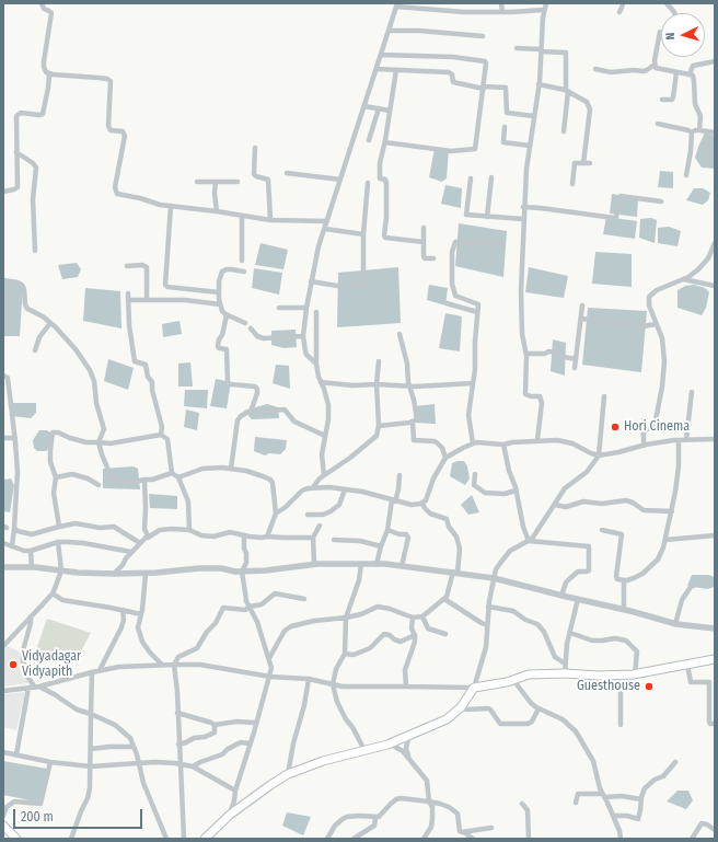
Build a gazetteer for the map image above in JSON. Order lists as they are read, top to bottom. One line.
{"places":["Hori Cinema","Vidyadagar Vidyapith","Guesthouse"],"scale_bar":"200 m","north":"left"}
